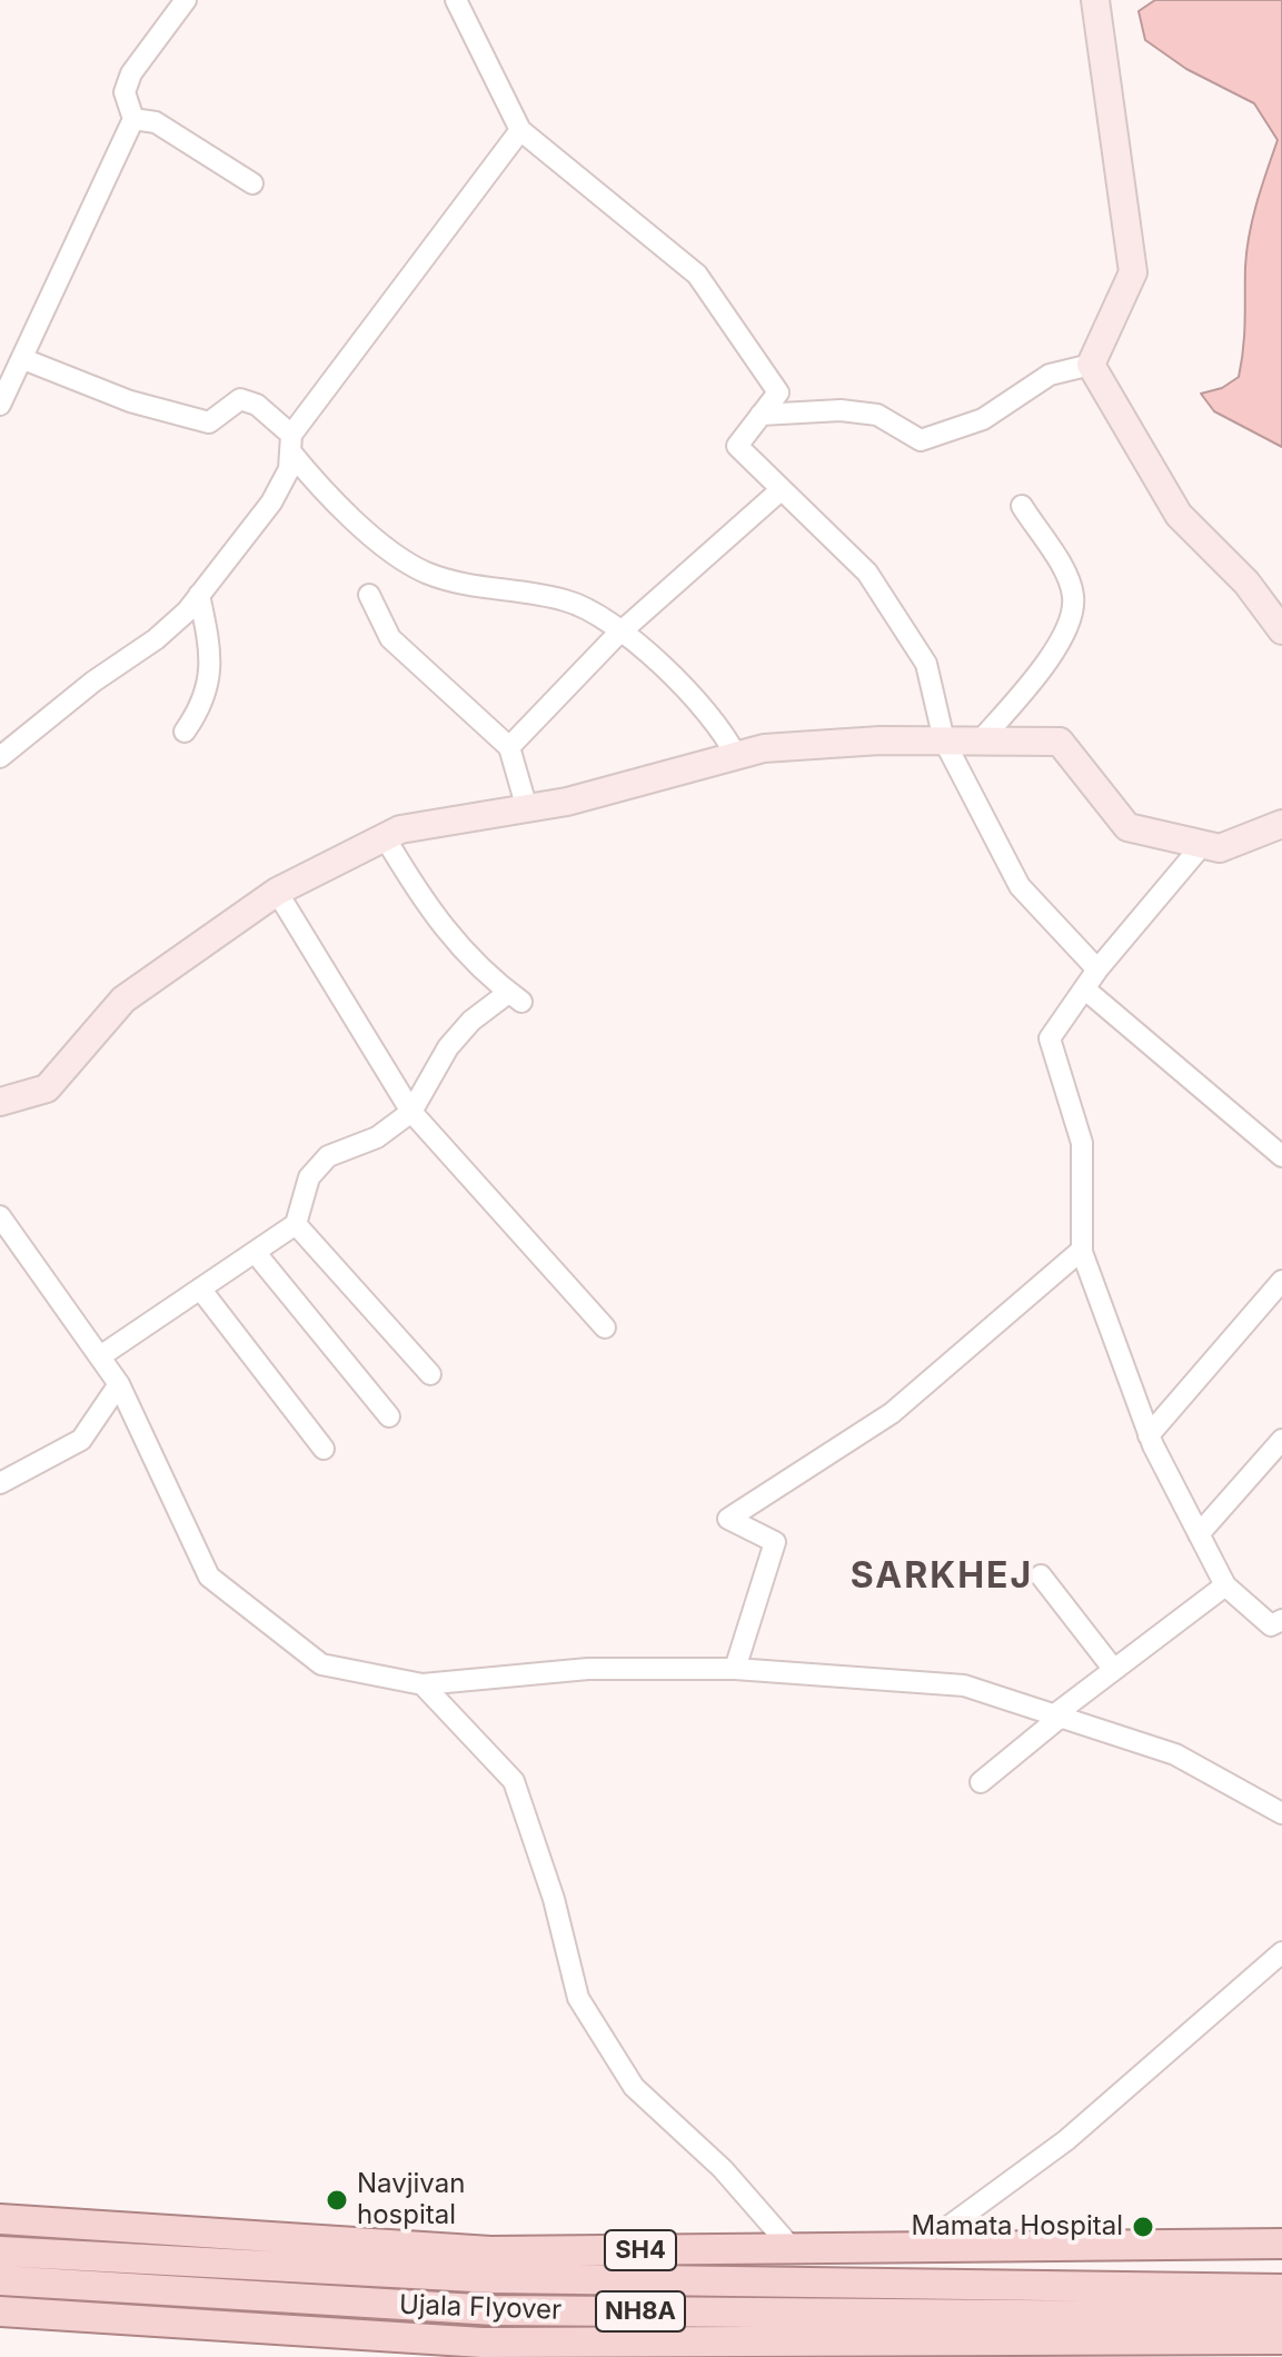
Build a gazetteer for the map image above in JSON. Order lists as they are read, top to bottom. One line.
{"streets":{"main road":["SH4","Ujala Flyover","NH8A"]},"districts":["SARKHEJ"],"places":["Navjivan hospital","Mamata Hospital"]}
